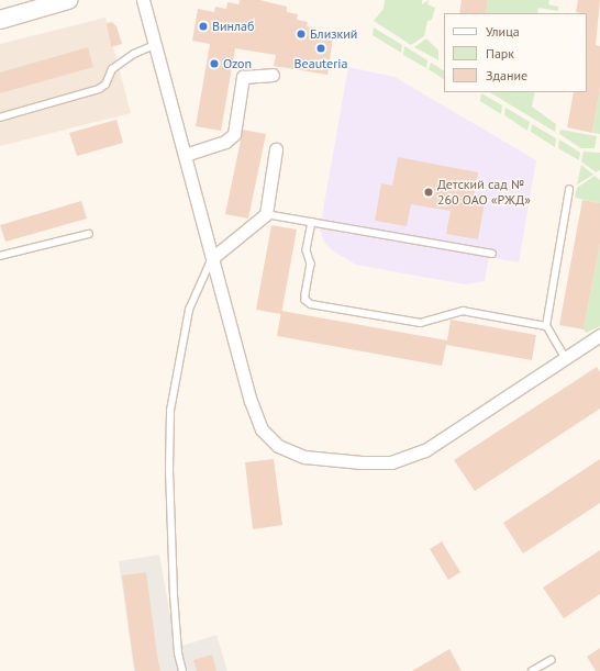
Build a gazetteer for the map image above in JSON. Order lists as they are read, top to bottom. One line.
{"places":["Винлаб","Близкий","Beauteria","Ozon","Детский сад № 260 ОАО «РЖД»"],"legend":["Улица","Парк","Здание"]}
